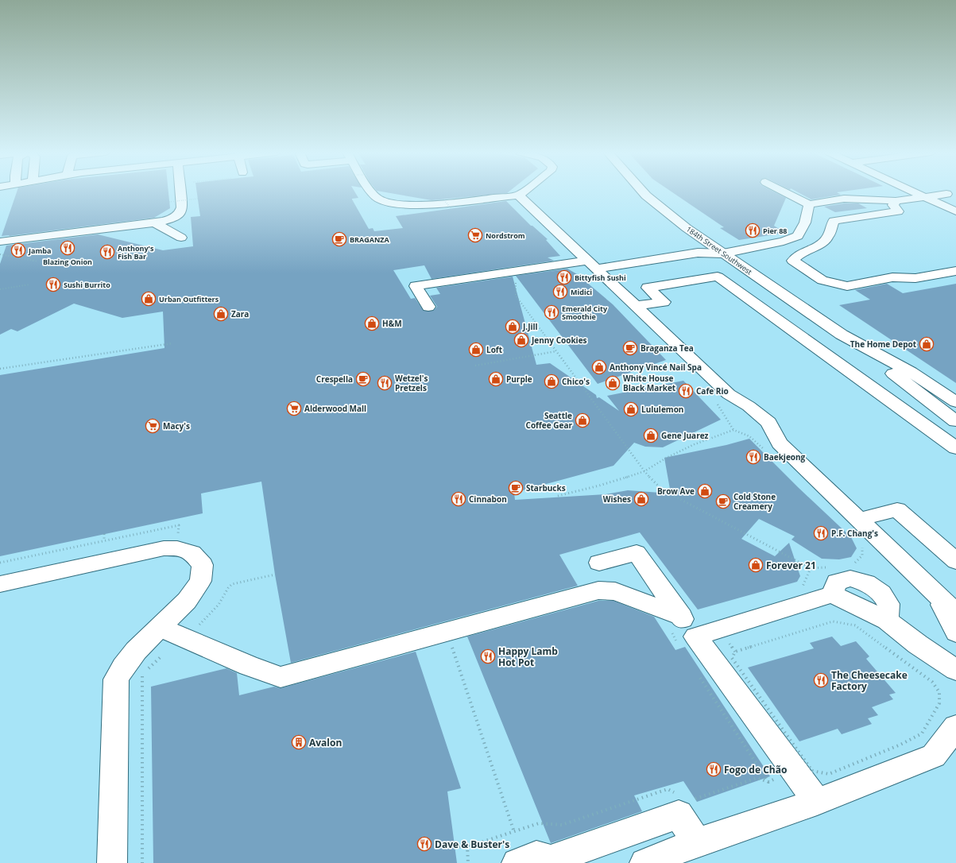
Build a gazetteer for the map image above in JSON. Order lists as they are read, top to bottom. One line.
{"streets":{"street":["184th Street Southwest"]},"places":{"restaurant":["Pier 88","Blazing Onion","Jamba","Anthony's Fish Bar","Bittyfish Sushi","Sushi Burrito","Midici","Emerald City Smoothie","Wetzel's Pretzels","Cafe Rio","Baekjeong","Cinnabon","P.F. Chang's","Happy Lamb Hot Pot","The Cheesecake Factory","Fogo de Chão","Dave & Buster's"],"supermarket":["Nordstrom","Alderwood Mall","Macy's"],"cafe":["BRAGANZA","Braganza Tea","Crespella","Starbucks","Cold Stone Creamery"],"shop":["Urban Outfitters","Zara","H&M","J.Jill","Jenny Cookies","The Home Depot","Loft","Anthony Vincé Nail Spa","Purple","Chico's","White House Black Market","Lululemon","Seattle Coffee Gear","Gene Juarez","Brow Ave","Wishes","Forever 21"],"building":["Avalon"]}}
